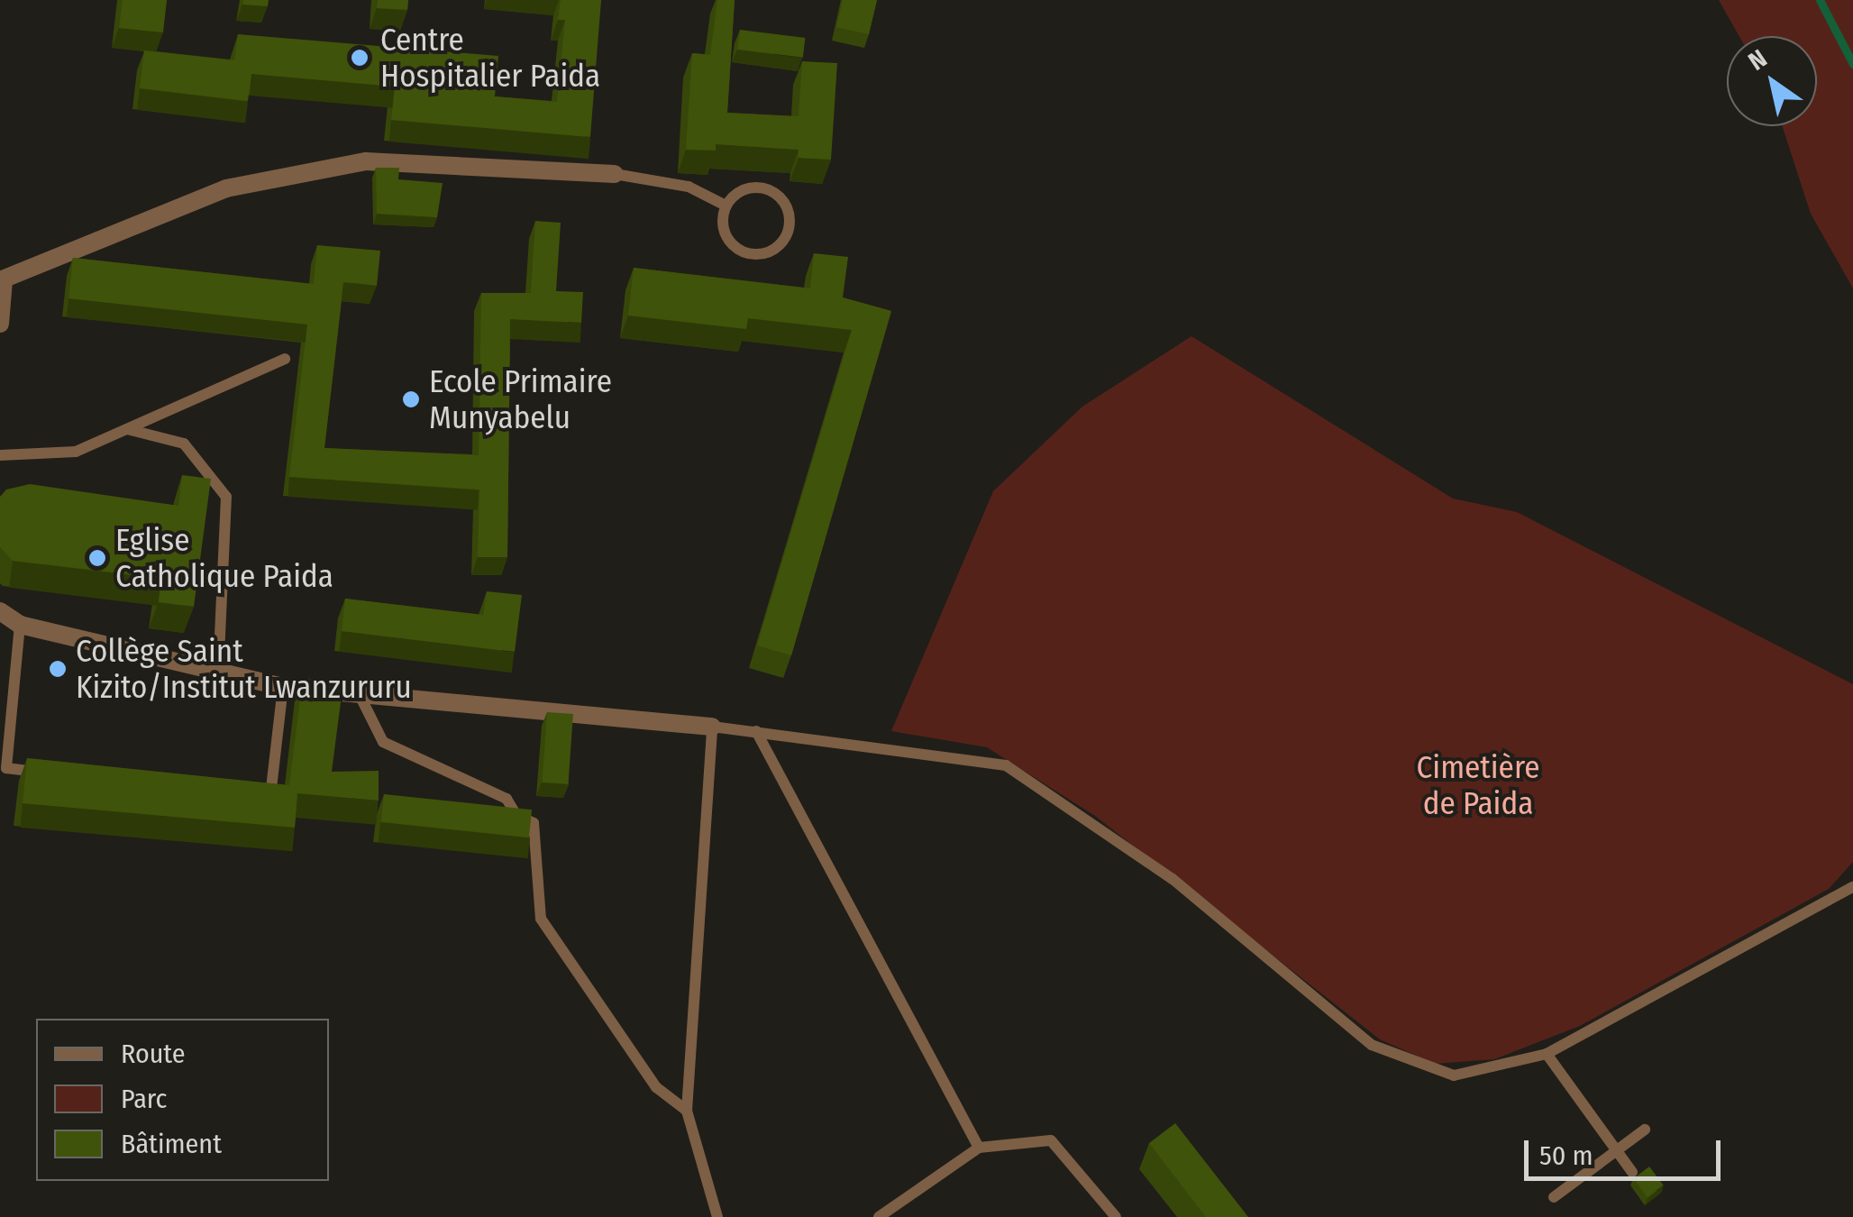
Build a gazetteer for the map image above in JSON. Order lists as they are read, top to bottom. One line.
{"parks":["Cimetière de Paida"],"places":["Centre Hospitalier Paida","Ecole Primaire Munyabelu","Eglise Catholique Paida","Collège Saint Kizito/Institut Lwanzururu"],"legend":["Route","Parc","Bâtiment"],"scale_bar":"50 m","north":"top left"}
